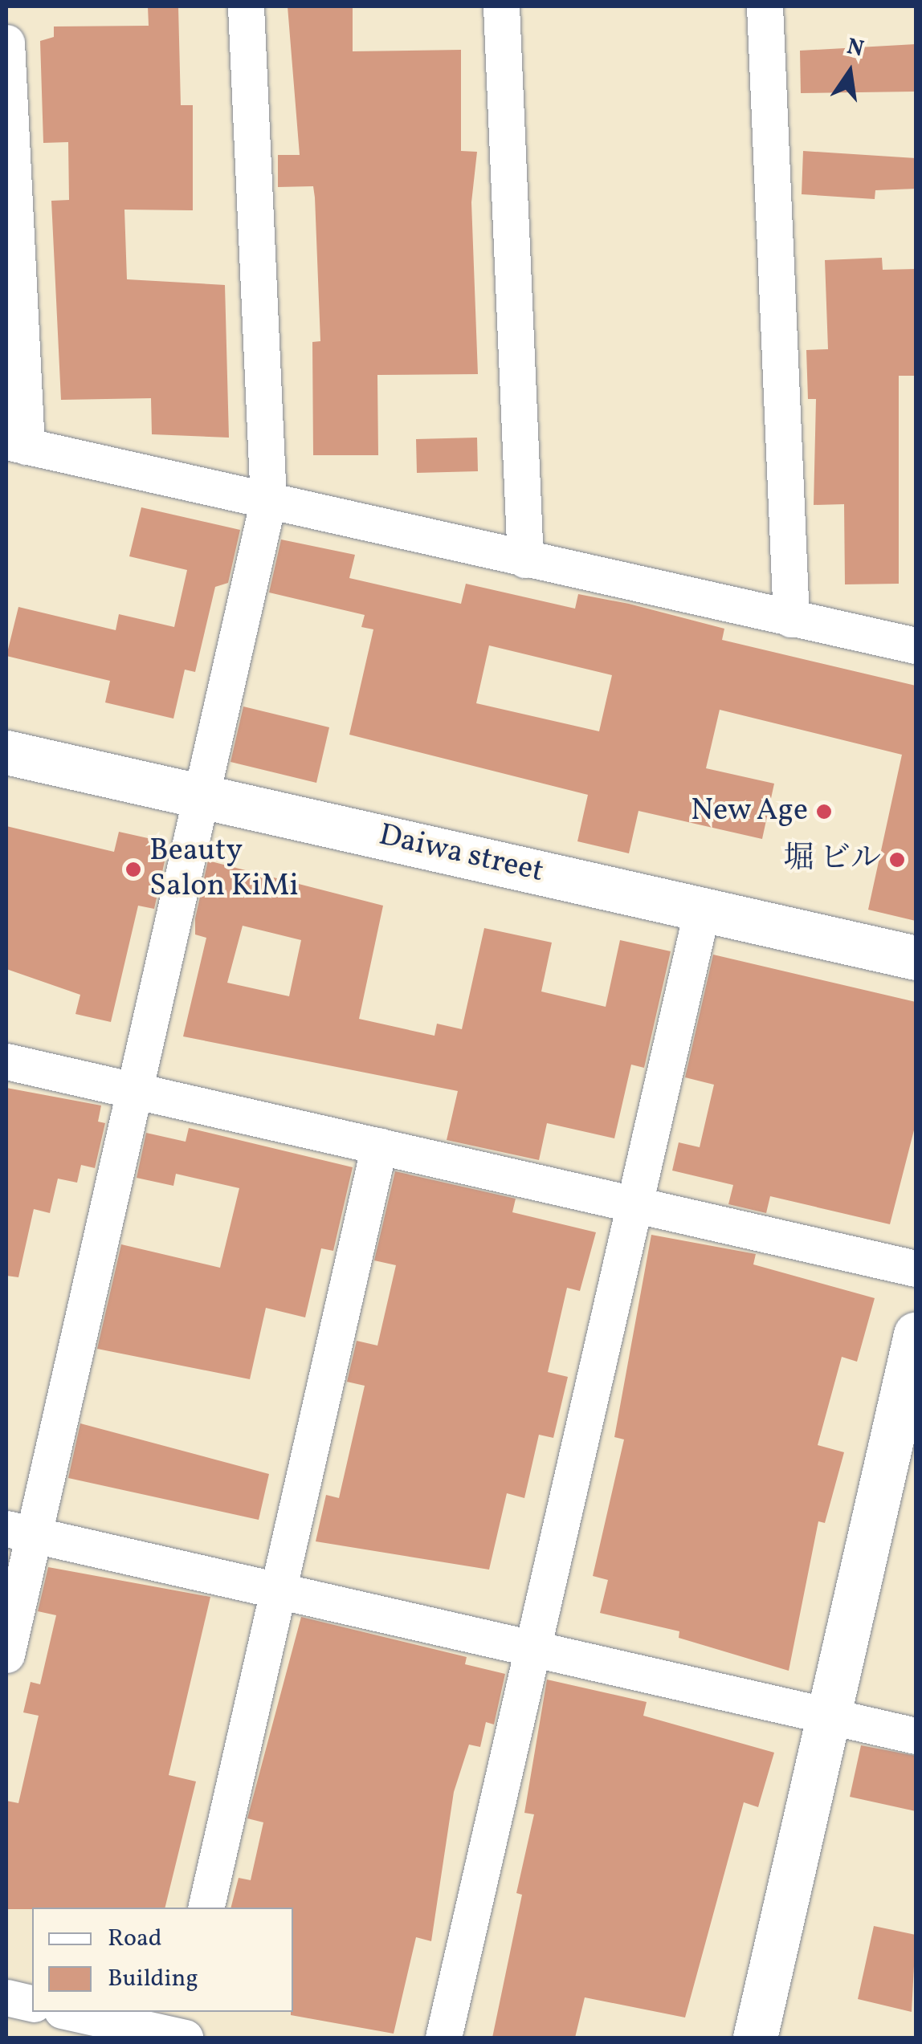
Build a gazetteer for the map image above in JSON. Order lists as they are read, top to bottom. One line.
{"streets":{"street":["Daiwa street"]},"places":["New Age","堀 ビル","Beauty Salon KiMi"],"legend":["Road","Building"],"north":"top"}
